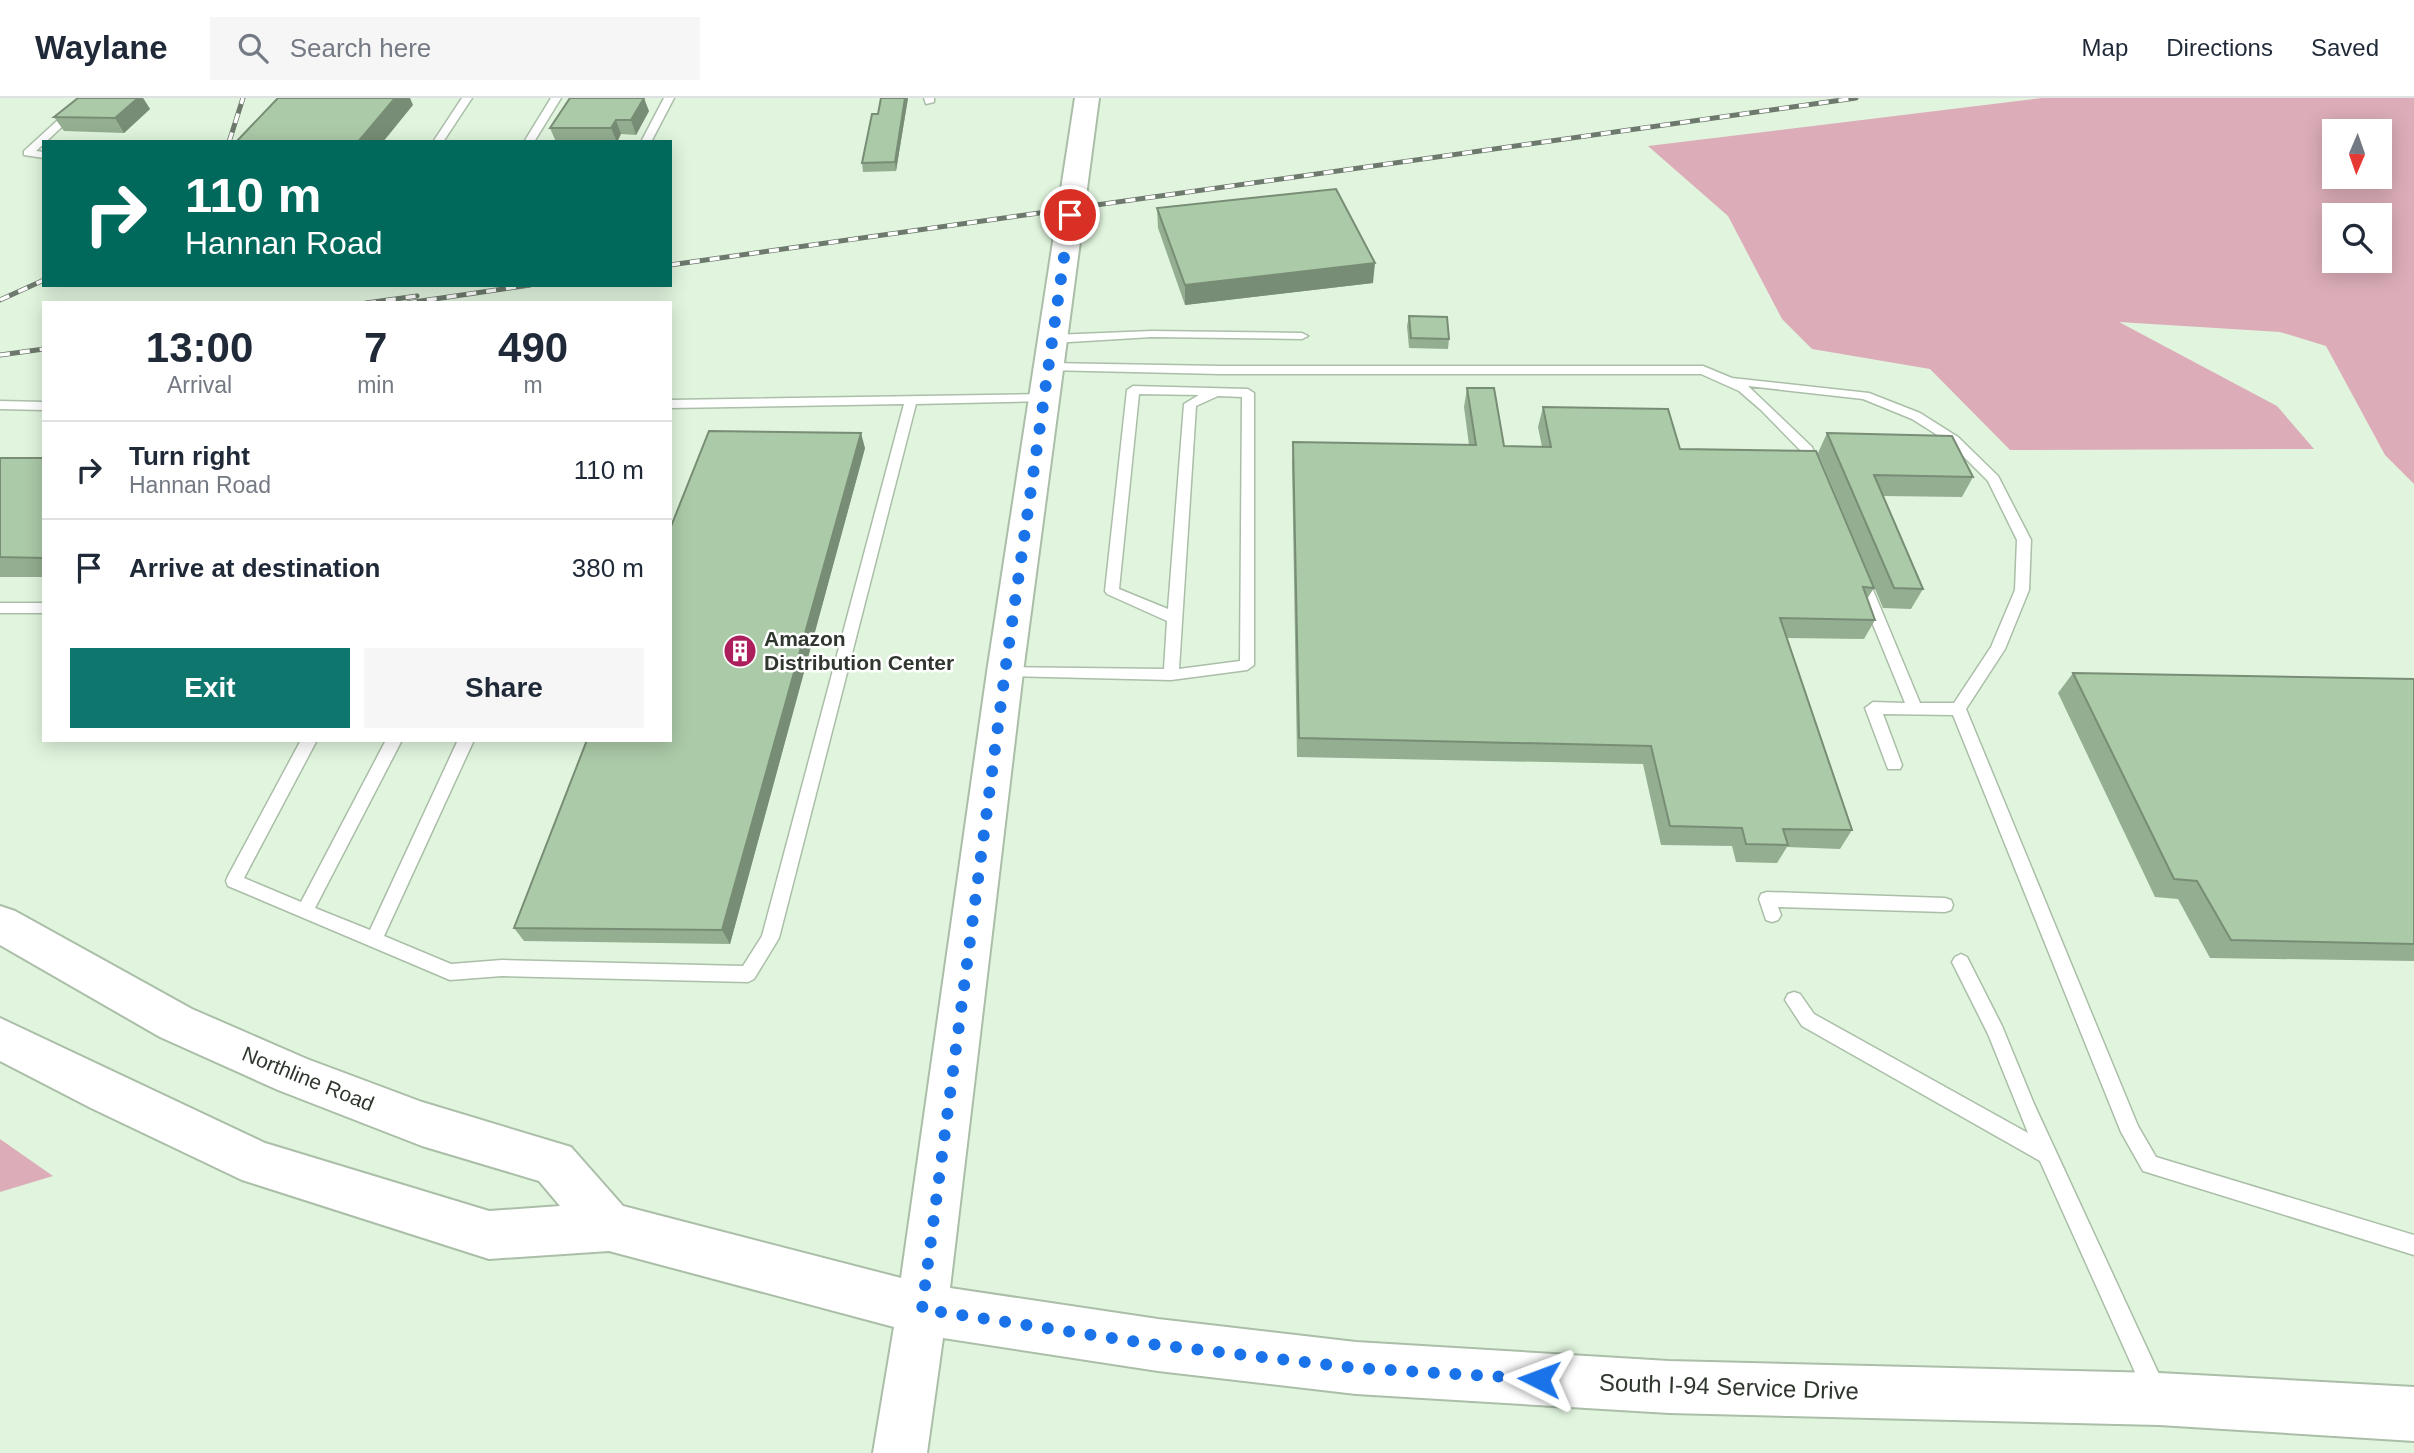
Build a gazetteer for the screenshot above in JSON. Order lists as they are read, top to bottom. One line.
{"streets":{"street":["Northline Road","South I-94 Service Drive"]},"places":{"building":["Amazon Distribution Center"]},"north":"bottom","page":{"header":"Waylane","search":"Search here","nav":["Map","Directions","Saved"],"turn":["110 m","Hannan Road"],"eta":["13:00","Arrival","7","min","490","m"],"list":[{"name":"Turn right","note":"Hannan Road","value":"110 m"},{"name":"Arrive at destination","value":"380 m"}],"buttons":["Exit","Share"]}}
